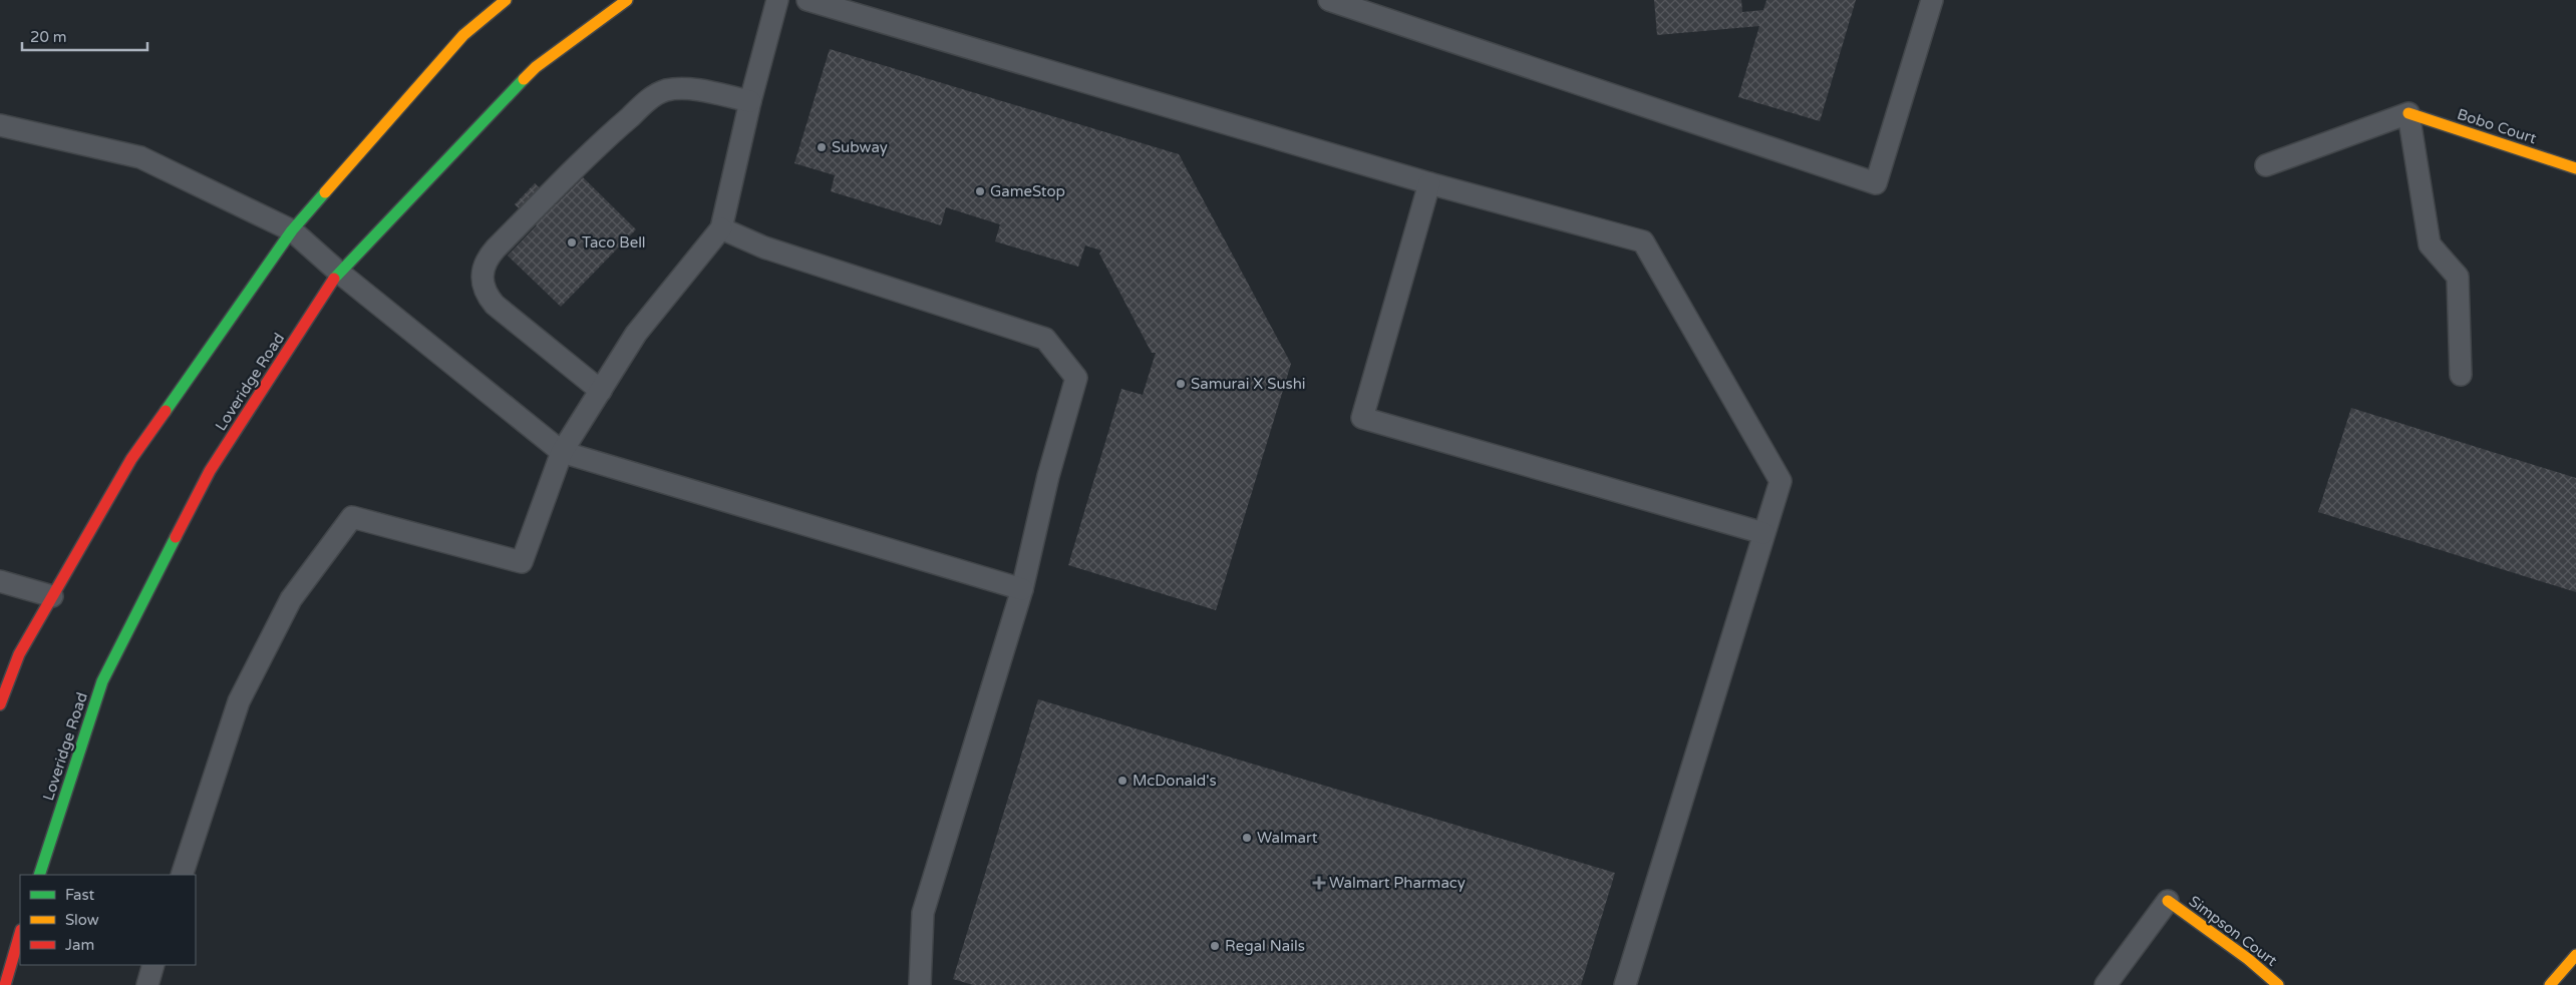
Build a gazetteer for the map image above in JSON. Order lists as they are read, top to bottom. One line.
{"streets":{"main road":["Bobo Court","Loveridge Road","Simpson Court"]},"places":{"other":["Subway","GameStop","Taco Bell","Samurai X Sushi","McDonald's","Walmart","Regal Nails"],"health":["Walmart Pharmacy"]},"legend":["Fast","Slow","Jam"],"scale_bar":"20 m"}
